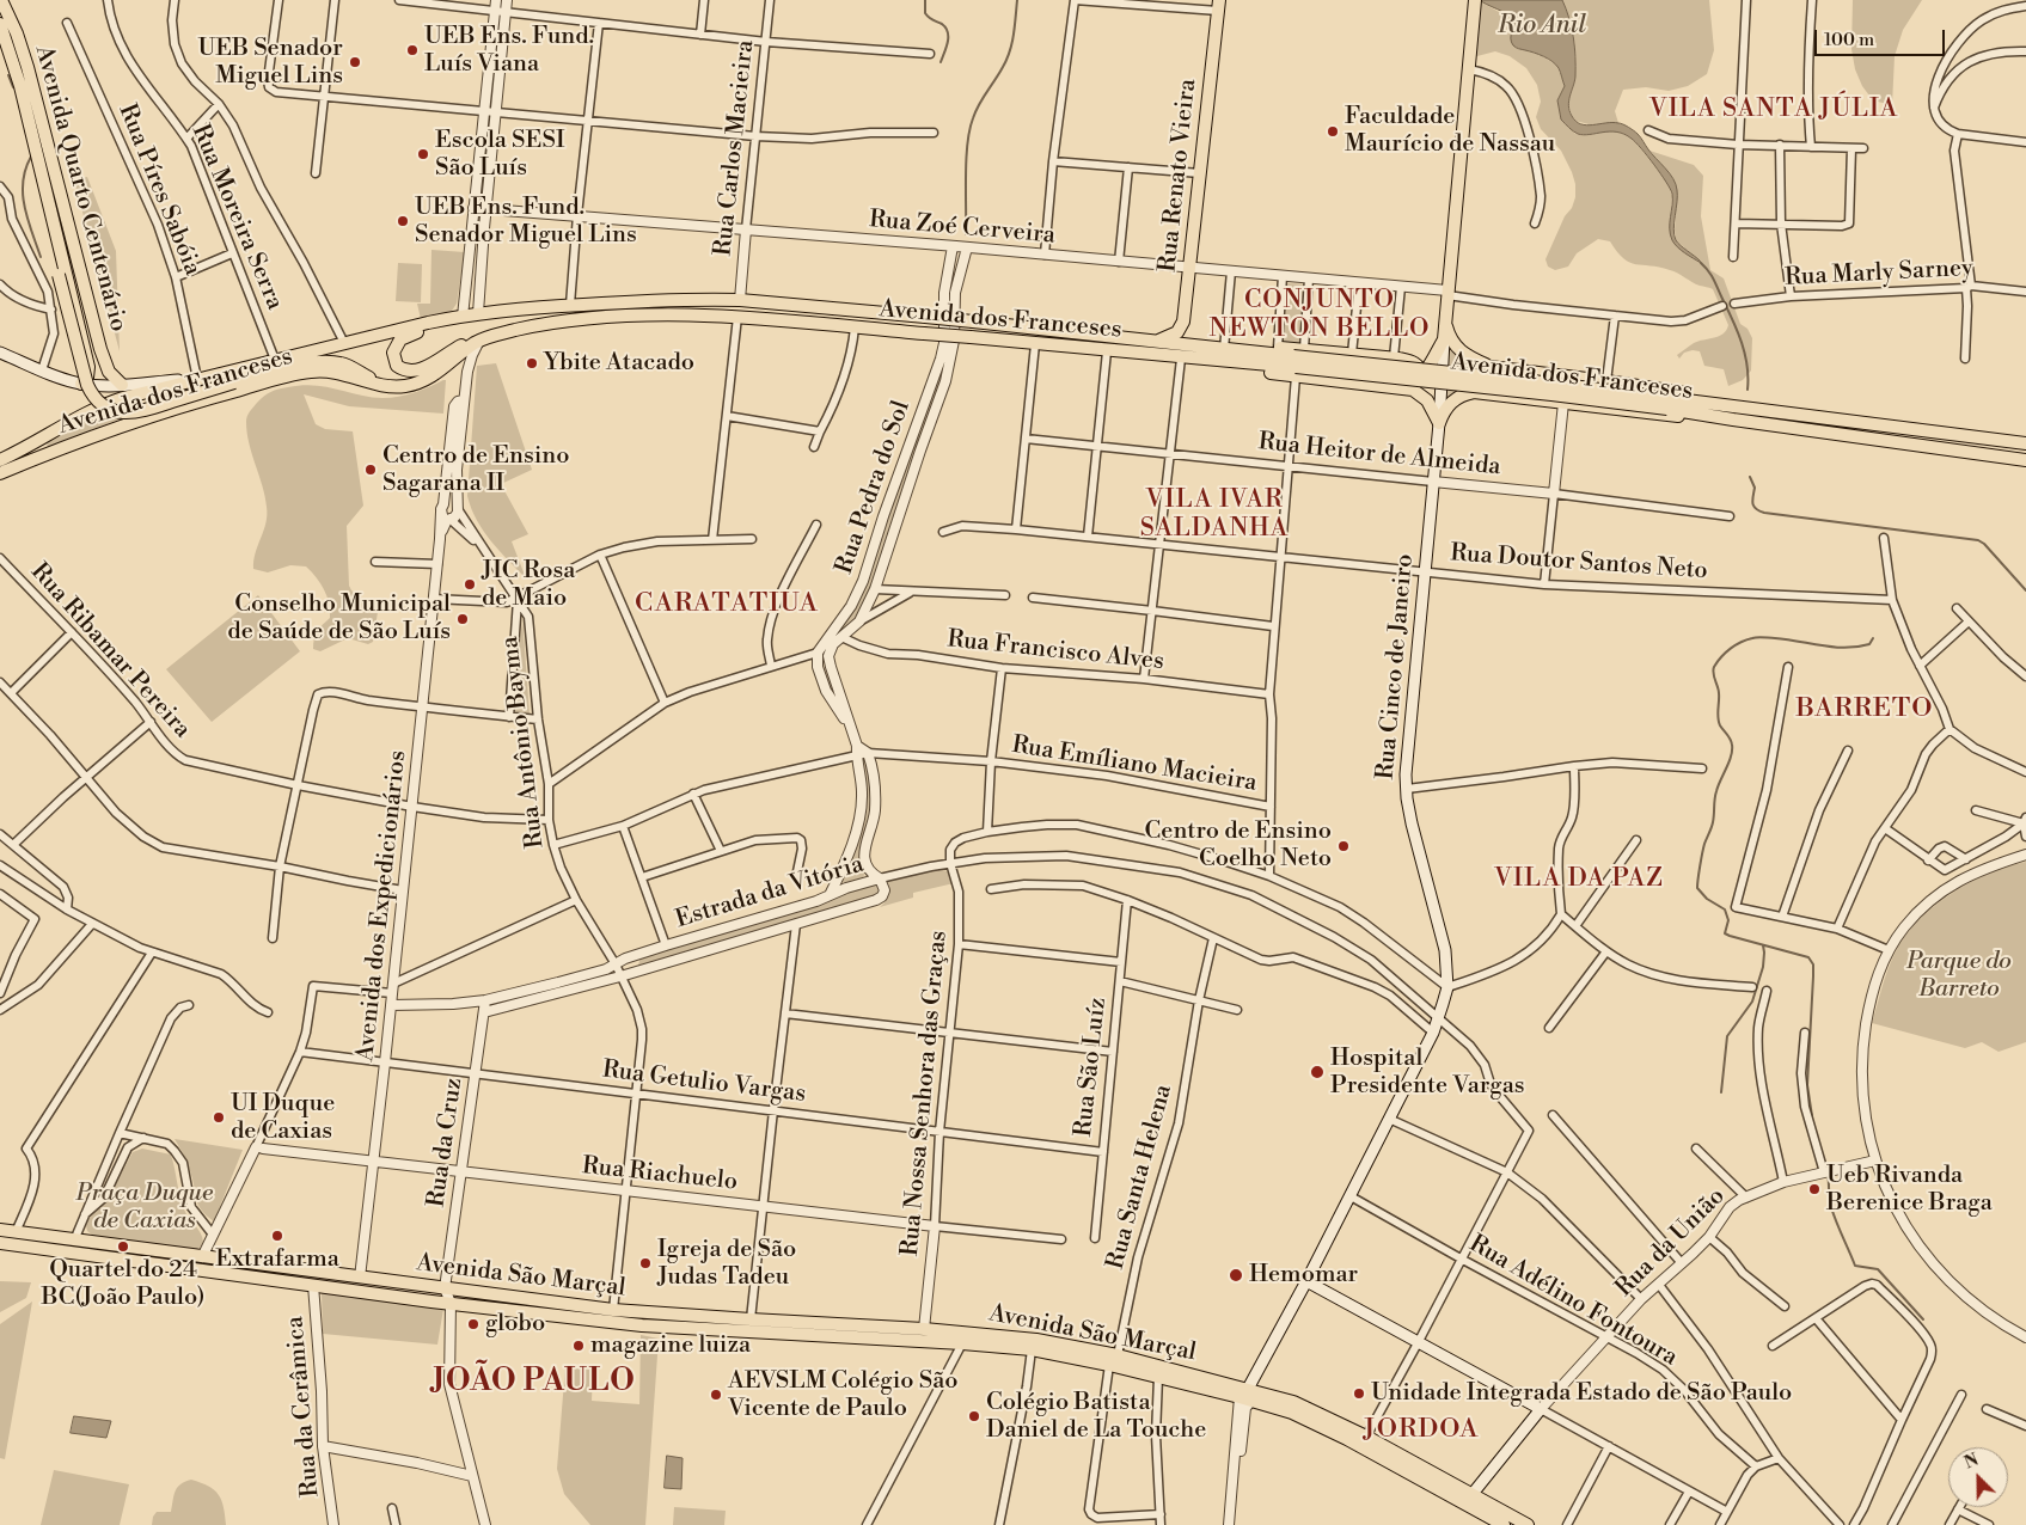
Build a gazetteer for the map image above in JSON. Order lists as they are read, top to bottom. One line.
{"streets":{"main road":["Rua Renato Vieira","Avenida Quarto Centenário","Avenida dos Franceses","Rua Cinco de Janeiro","Avenida São Marçal"],"street":["Rua Carlos Macieira","Rua Píres Sabóia","Rua Moreira Serra","Rua Zoé Cerveira","Rua Marly Sarney","Rua Heitor de Almeida","Rua Pedra do Sol","Rua Doutor Santos Neto","Rua Ribamar Pereira","Rua Francisco Alves","Rua Antônio Bayma","Rua Emíliano Macieira","Estrada da Vitória","Avenida dos Expedicionários","Rua São Luíz","Rua Getulio Vargas","Rua Nossa Senhora das Graças","Rua da Cruz","Rua Riachuelo","Rua Santa Helena","Rua da União","Rua Adélino Fontoura","Rua da Cerâmica"]},"crossings":[["Rua Carlos Macieira","Rua Zoé Cerveira"],["Rua Carlos Macieira","Avenida dos Franceses"],["Rua Renato Vieira","Rua Zoé Cerveira"],["Rua Renato Vieira","Avenida dos Franceses"],["Rua Píres Sabóia","Avenida dos Franceses"],["Rua Moreira Serra","Avenida dos Franceses"],["Rua Zoé Cerveira","Rua Pedra do Sol"],["Avenida dos Franceses","Avenida dos Expedicionários"],["Rua Heitor de Almeida","Rua Cinco de Janeiro"],["Rua Pedra do Sol","Rua Francisco Alves"],["Rua Doutor Santos Neto","Rua Cinco de Janeiro"],["Rua Ribamar Pereira","Rua Antônio Bayma"],["Rua Ribamar Pereira","Avenida dos Expedicionários"],["Rua Cinco de Janeiro","Avenida São Marçal"],["Rua Cinco de Janeiro","Rua Adélino Fontoura"],["Rua Antônio Bayma","Estrada da Vitória"],["Rua Antônio Bayma","Avenida dos Expedicionários"],["Rua Antônio Bayma","Rua Getulio Vargas"],["Rua Antônio Bayma","Rua Riachuelo"],["Rua Antônio Bayma","Avenida São Marçal"],["Estrada da Vitória","Avenida dos Expedicionários"],["Estrada da Vitória","Rua da Cruz"],["Avenida dos Expedicionários","Rua Getulio Vargas"],["Avenida dos Expedicionários","Rua Riachuelo"],["Avenida dos Expedicionários","Avenida São Marçal"],["Rua São Luíz","Rua Getulio Vargas"],["Rua Getulio Vargas","Rua Nossa Senhora das Graças"],["Rua Getulio Vargas","Rua da Cruz"],["Rua Nossa Senhora das Graças","Rua Riachuelo"],["Rua Nossa Senhora das Graças","Avenida São Marçal"],["Rua da Cruz","Rua Riachuelo"],["Rua da Cruz","Avenida São Marçal"],["Rua Santa Helena","Avenida São Marçal"],["Rua da União","Rua Adélino Fontoura"],["Avenida São Marçal","Rua da Cerâmica"]],"districts":["VILA SANTA JÚLIA","CONJUNTO NEWTON BELLO","VILA IVAR SALDANHA","CARATATIUA","BARRETO","VILA DA PAZ","JOÃO PAULO","JORDOA"],"water":["Rio Anil"],"parks":["Parque do Barreto","Praça Duque de Caxias"],"places":["UEB Ens. Fund. Luís Viana","UEB Senador Miguel Lins","Faculdade Maurício de Nassau","Escola SESI São Luís","UEB Ens. Fund. Senador Miguel Lins","Ybite Atacado","Centro de Ensino Sagarana II","JIC Rosa de Maio","Conselho Municipal de Saúde de São Luís","Centro de Ensino Coelho Neto","Hospital Presidente Vargas","UI Duque de Caxias","Ueb Rivanda Berenice Braga","Extrafarma","Quartel do 24 BC(João Paulo)","Igreja de São Judas Tadeu","Hemomar","globo","magazine luiza","Unidade Integrada Estado de São Paulo","AEVSLM Colégio São Vicente de Paulo","Colégio Batista Daniel de La Touche"],"scale_bar":"100 m","north":"top left"}
